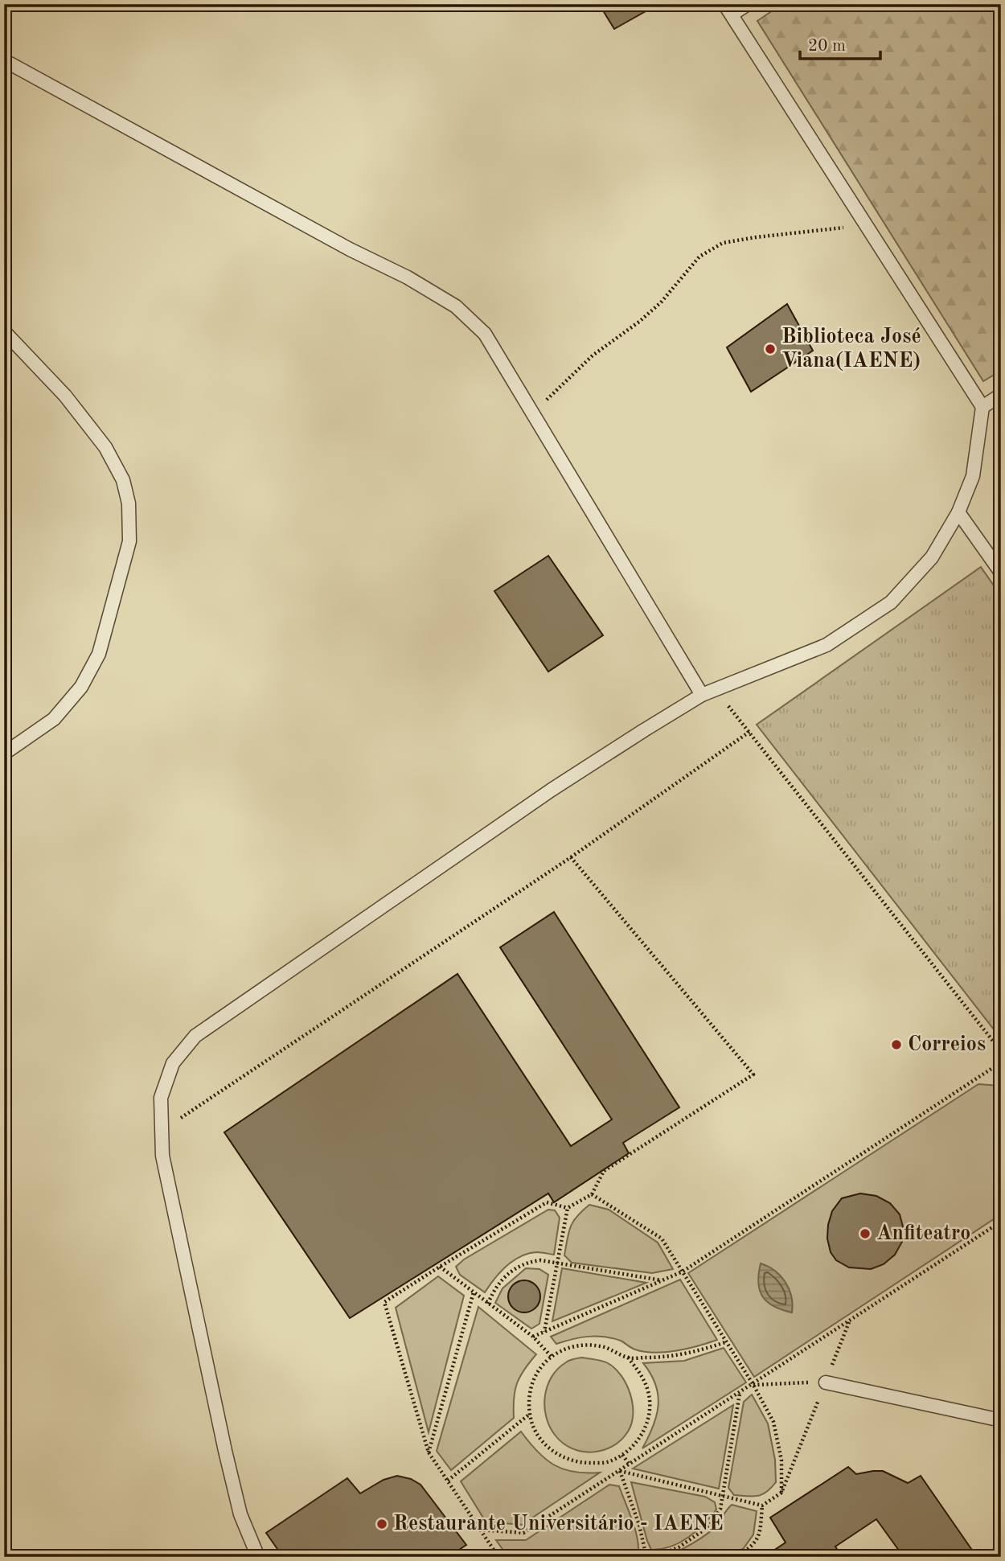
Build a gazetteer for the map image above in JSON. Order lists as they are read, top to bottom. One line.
{"places":["Biblioteca José Viana(IAENE)","Correios","Anfiteatro","Restaurante Universitário - IAENE"],"scale_bar":"20 m"}
